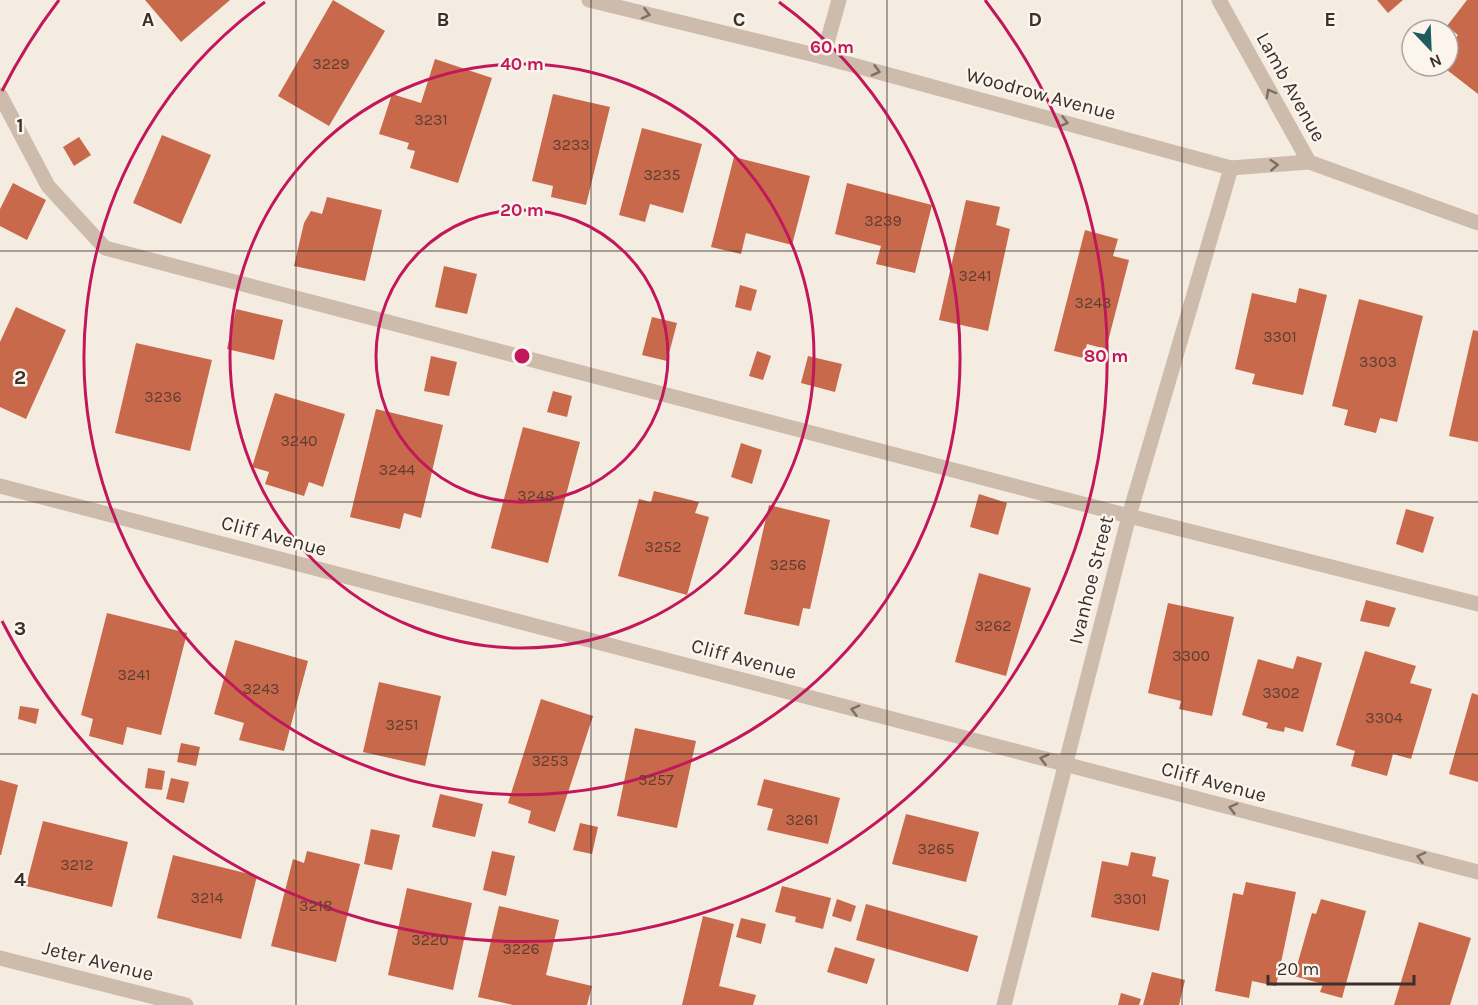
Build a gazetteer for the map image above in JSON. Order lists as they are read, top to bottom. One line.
{"streets":{"street":["Lamb Avenue","Woodrow Avenue","Cliff Avenue","Ivanhoe Street","Jeter Avenue"]},"crossings":[["Lamb Avenue","Woodrow Avenue"],["Woodrow Avenue","Ivanhoe Street"],["Cliff Avenue","Ivanhoe Street"]],"one_way":["Lamb Avenue","Woodrow Avenue","Cliff Avenue"],"house_numbers":["3229","3231","3233","3235","3239","3241","3243","3301","3303","3236","3240","3244","3248","3252","3256","3262","3300","3241","3243","3302","3304","3251","3253","3257","3261","3265","3212","3214","3301","3218","3220","3226"],"scale_bar":"20 m","north":"bottom right","grid":{"columns":["A","B","C","D","E"],"rows":["1","2","3","4"]},"rings":["60 m","40 m","20 m","80 m"]}
